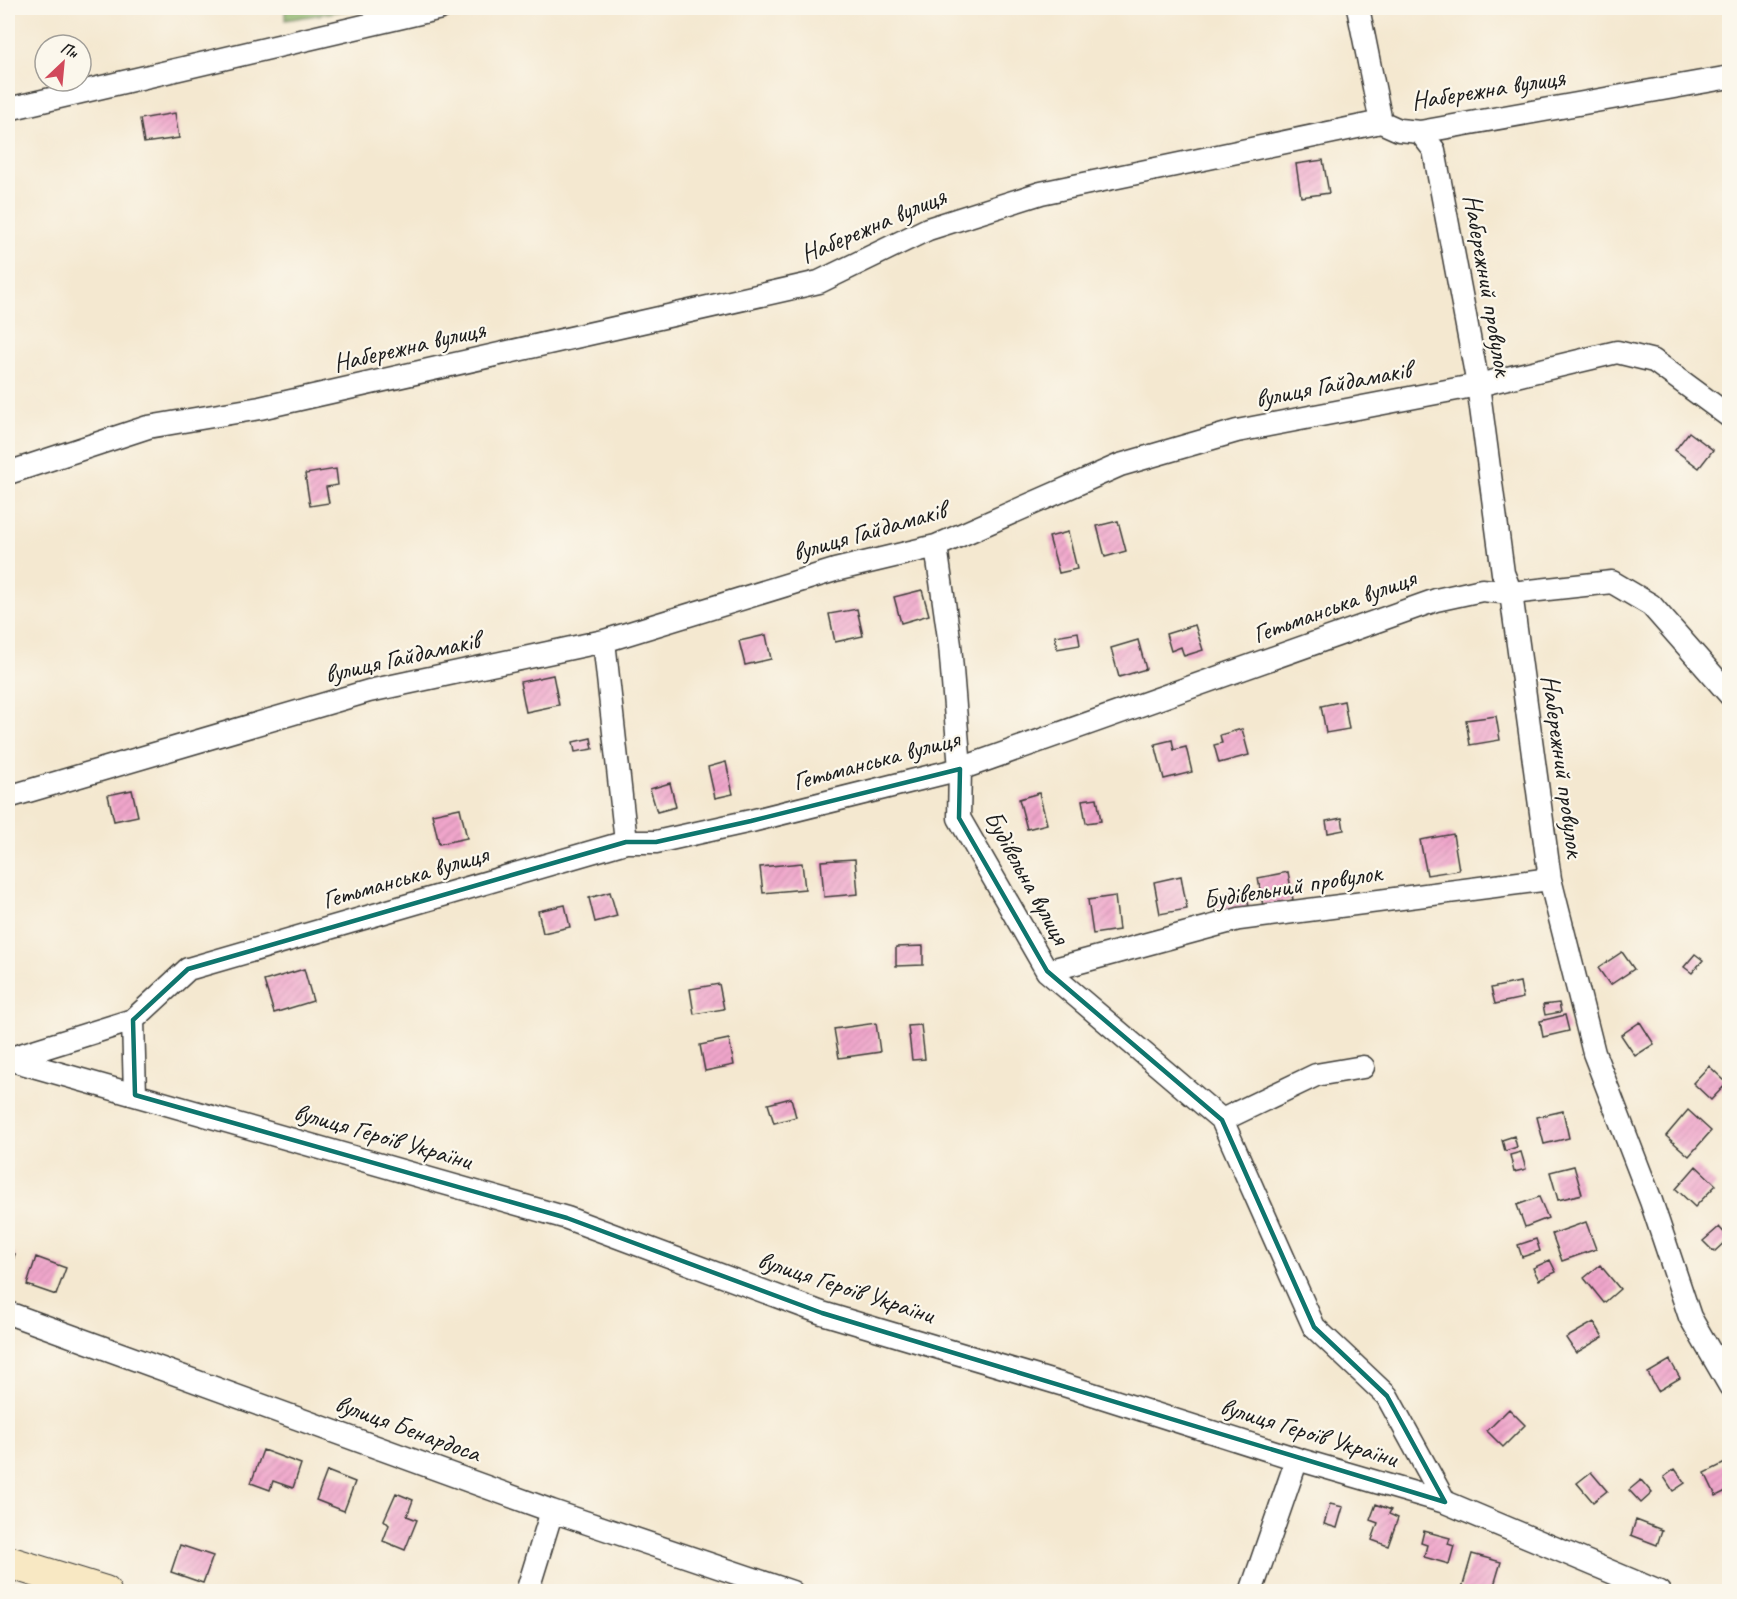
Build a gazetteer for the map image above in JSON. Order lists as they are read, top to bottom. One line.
{"streets":{"street":["Набережна вулиця","Набережний провулок","вулиця Гайдамаків","Гетьманська вулиця","Будівельна вулиця","Будівельний провулок","вулиця Героїв України","вулиця Бенардоса"]},"crossings":[["Набережна вулиця","Набережний провулок"],["Набережний провулок","вулиця Гайдамаків"],["Набережний провулок","Гетьманська вулиця"],["Набережний провулок","Будівельний провулок"],["вулиця Гайдамаків","Будівельна вулиця"],["Гетьманська вулиця","Будівельна вулиця"],["Гетьманська вулиця","вулиця Героїв України"],["Будівельна вулиця","Будівельний провулок"],["Будівельна вулиця","вулиця Героїв України"]],"north":"top right"}
